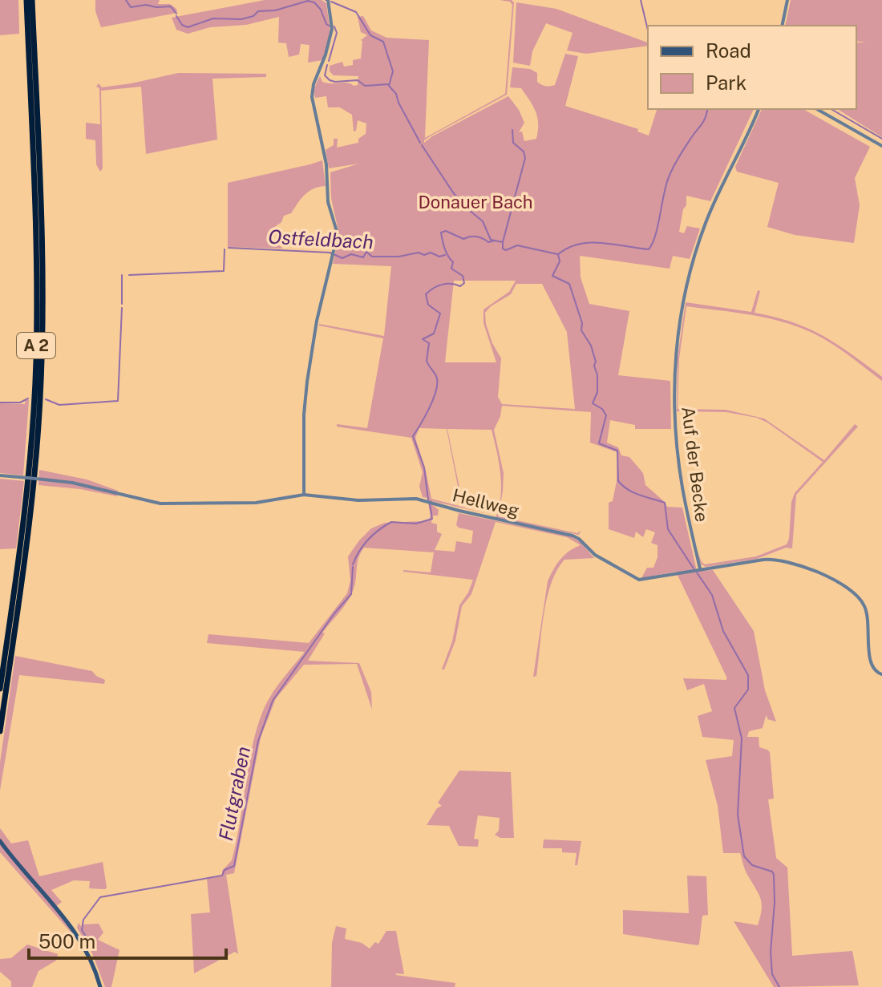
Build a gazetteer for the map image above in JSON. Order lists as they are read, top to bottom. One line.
{"streets":{"highway":["A 2"],"street":["Auf der Becke","Hellweg"]},"crossings":[["Auf der Becke","Hellweg"]],"water":["Ostfeldbach","Flutgraben"],"parks":["Donauer Bach"],"legend":["Road","Park"],"scale_bar":"500 m"}
